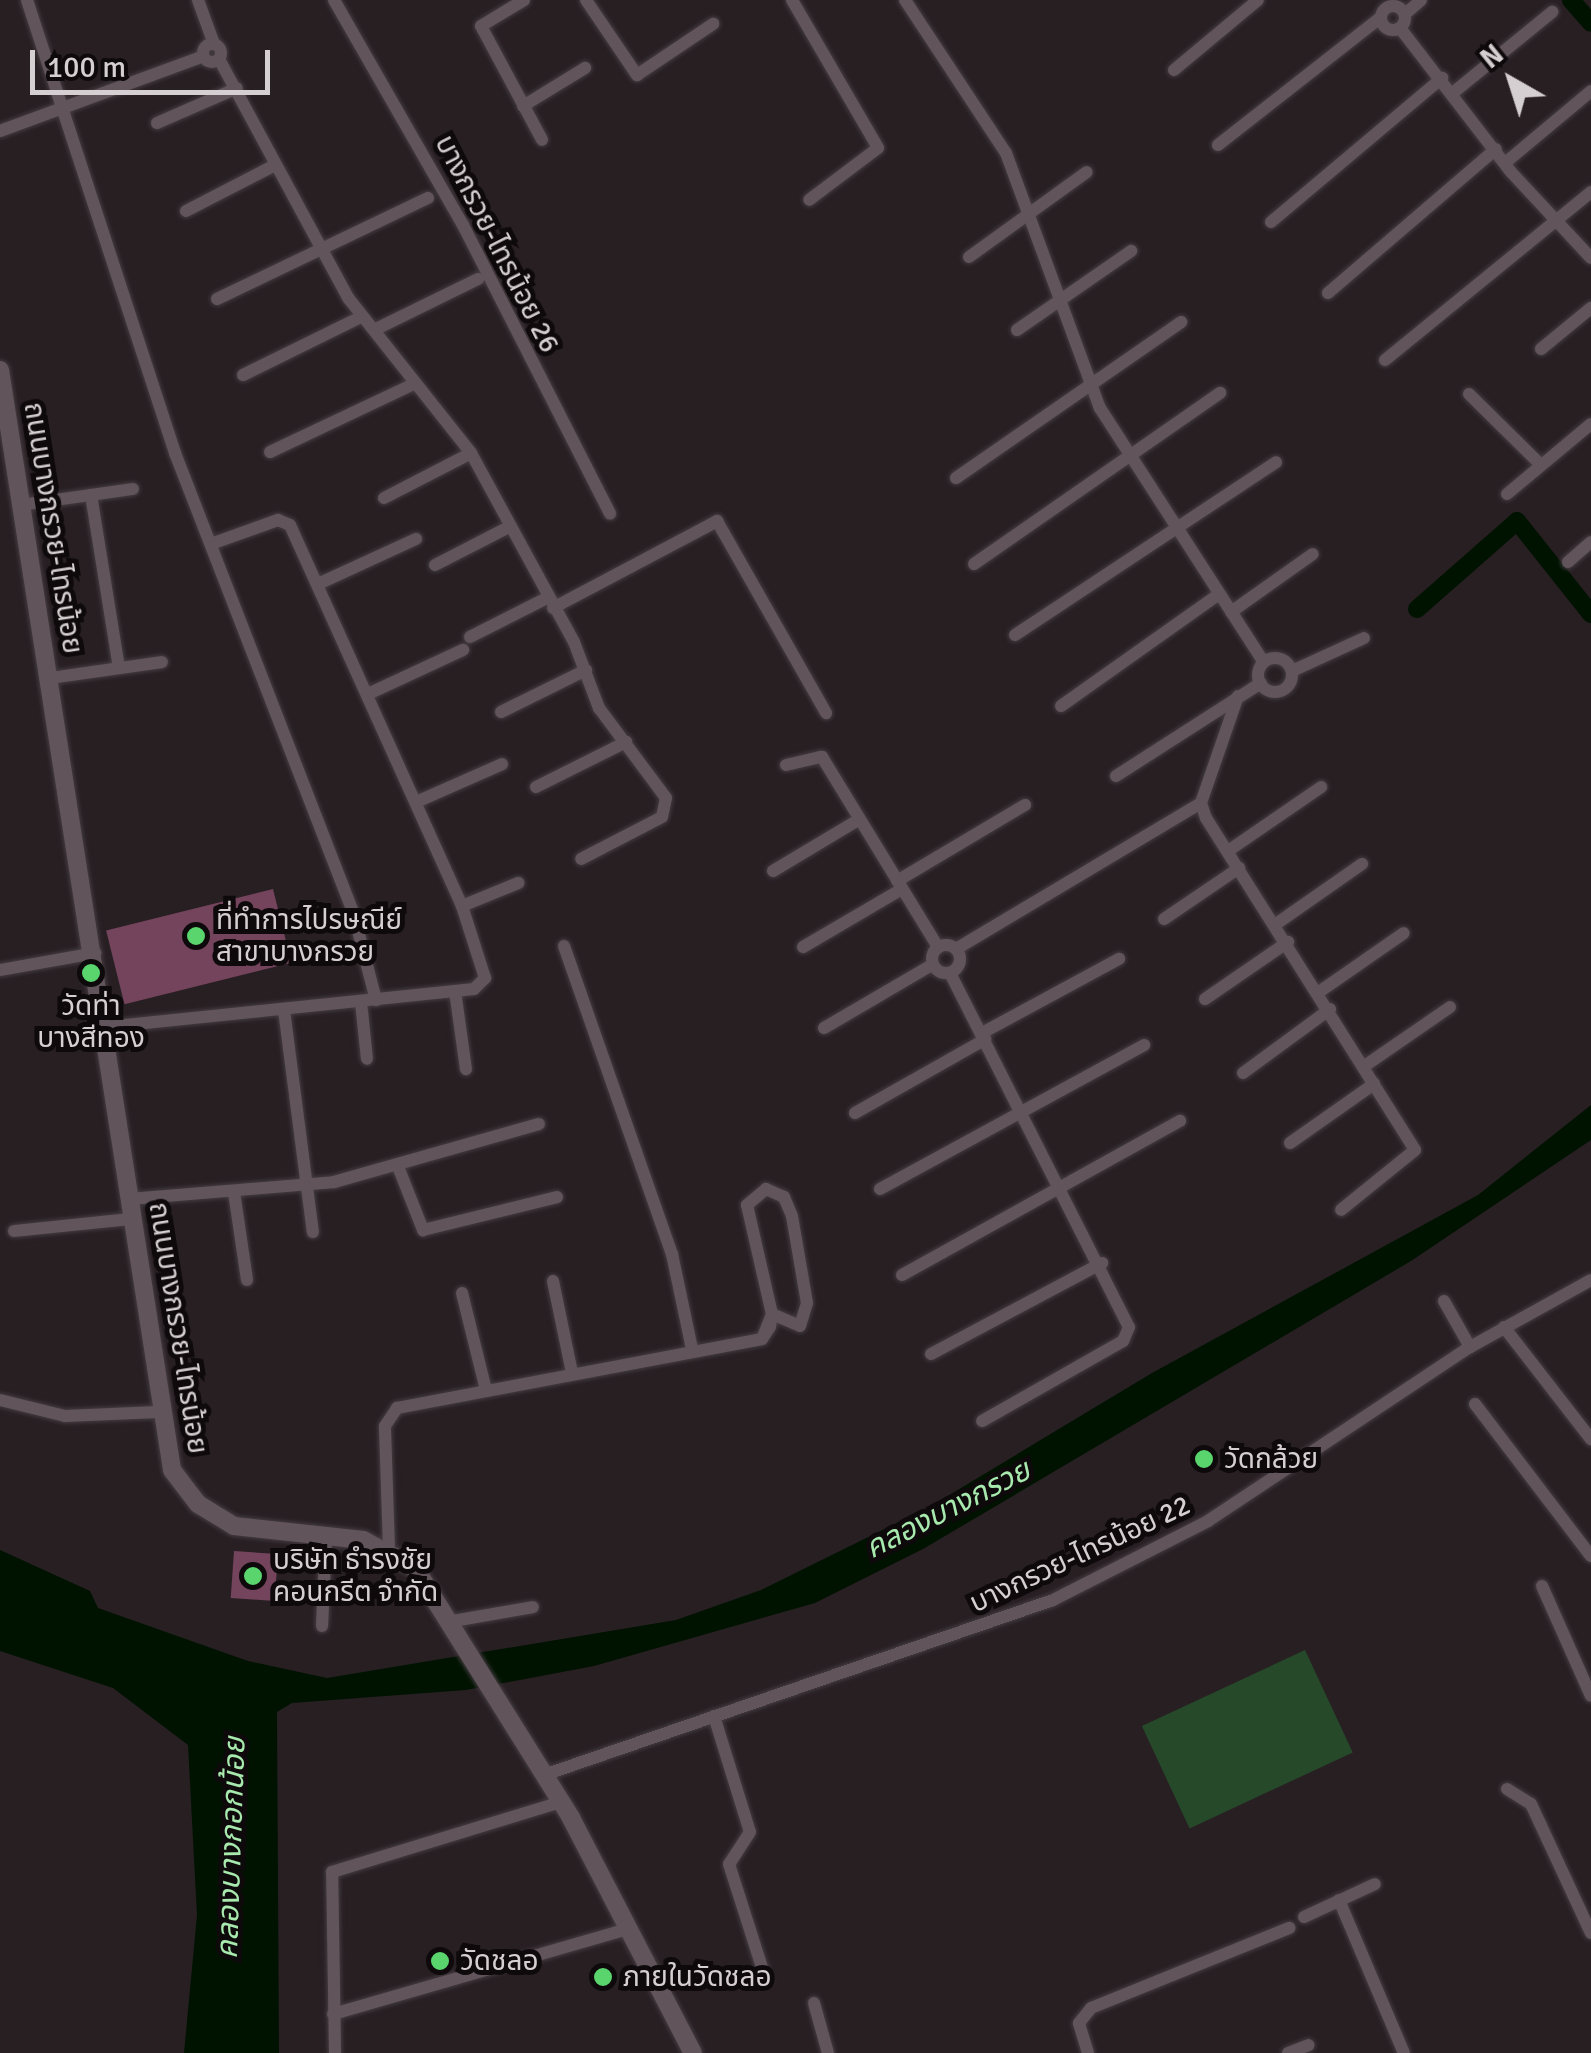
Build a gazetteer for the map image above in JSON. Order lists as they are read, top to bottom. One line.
{"streets":{"main road":["ถนนบางกรวย-ไทรน้อย"],"street":["บางกรวย-ไทรน้อย 26","บางกรวย-ไทรน้อย 22"]},"water":["คลองบางกรวย","คลองบางกอกน้อย"],"places":["ที่ทำการไปรษณีย์ สาขาบางกรวย","วัดท่า บางสีทอง","วัดกล้วย","บริษัท ธำรงชัย คอนกรีต จำกัด","วัดชลอ","ภายในวัดชลอ"],"scale_bar":"100 m","north":"top left"}
